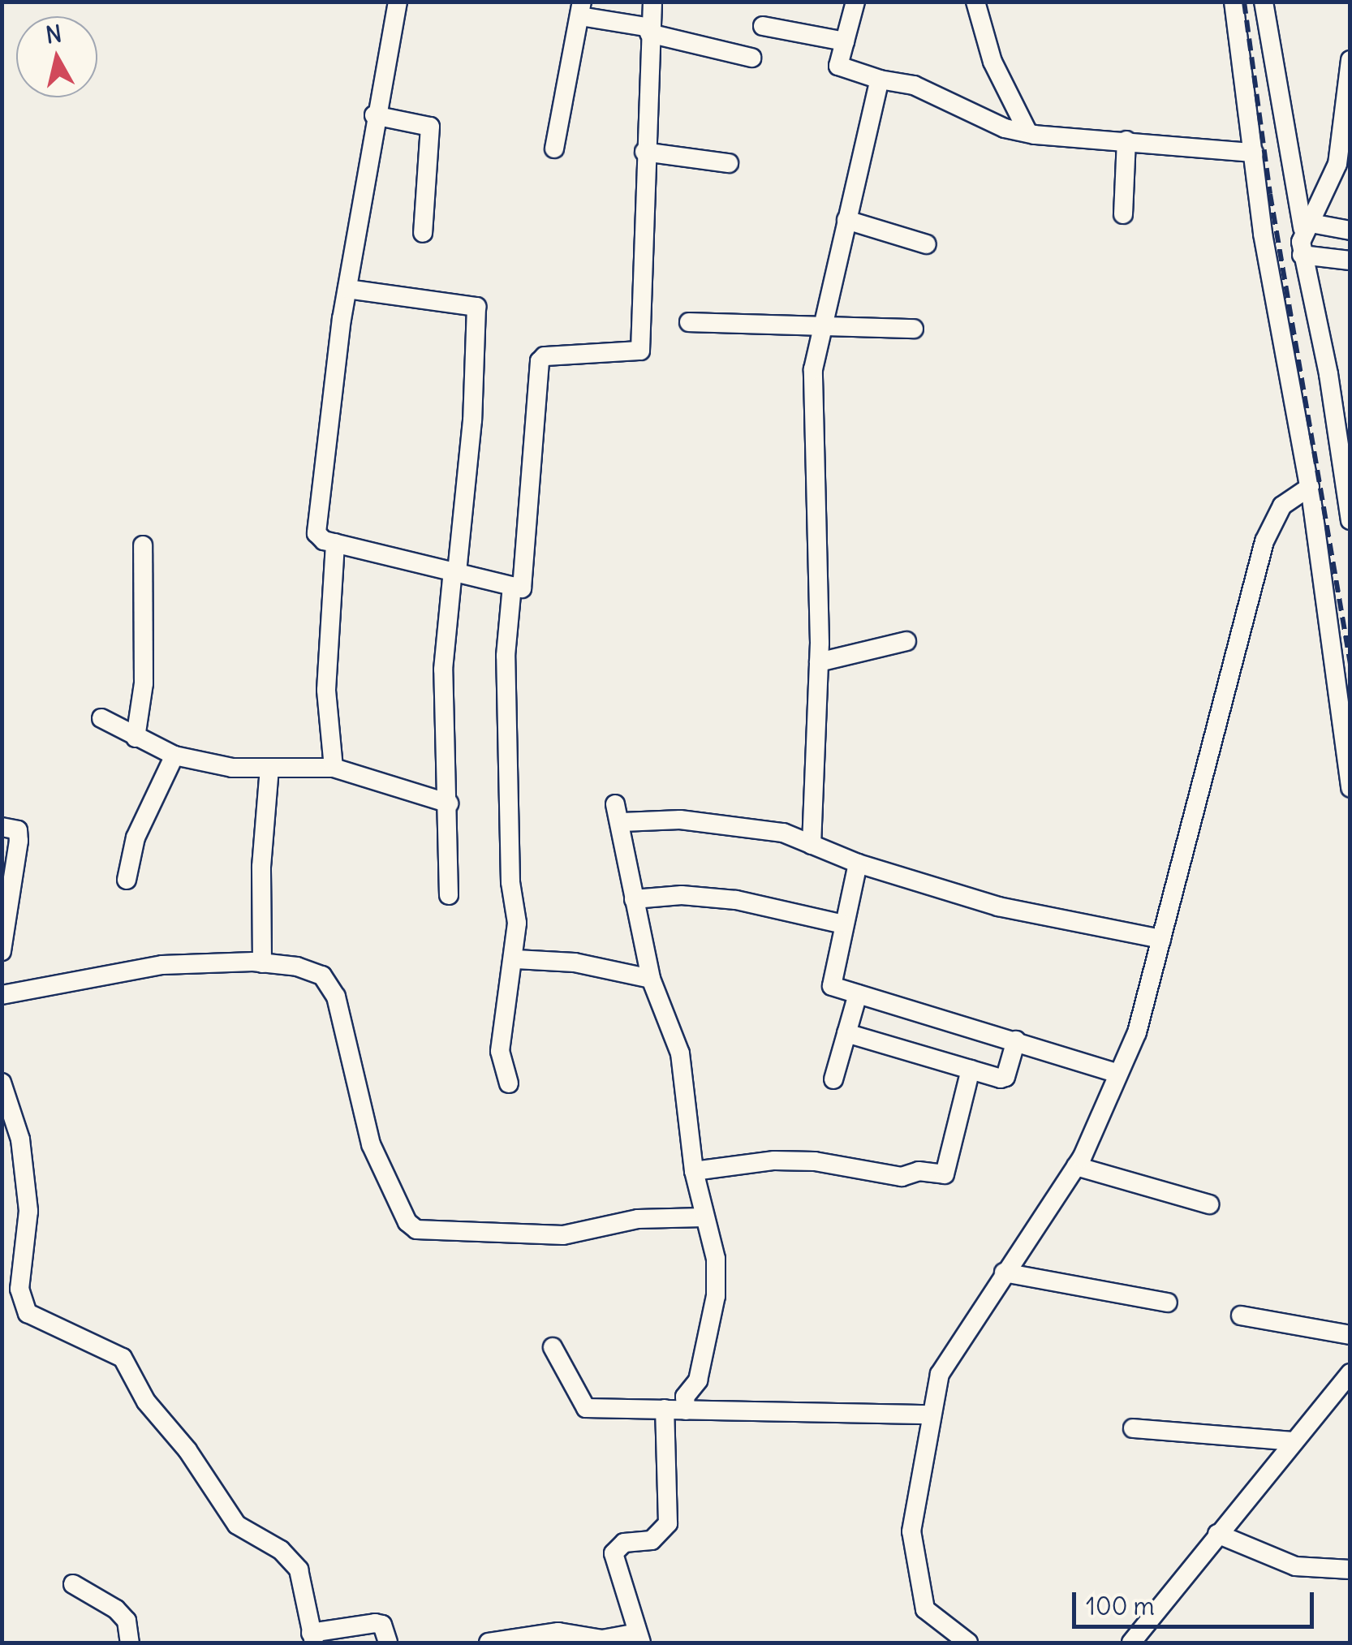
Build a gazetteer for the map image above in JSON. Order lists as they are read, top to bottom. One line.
{"scale_bar":"100 m","north":"top"}
